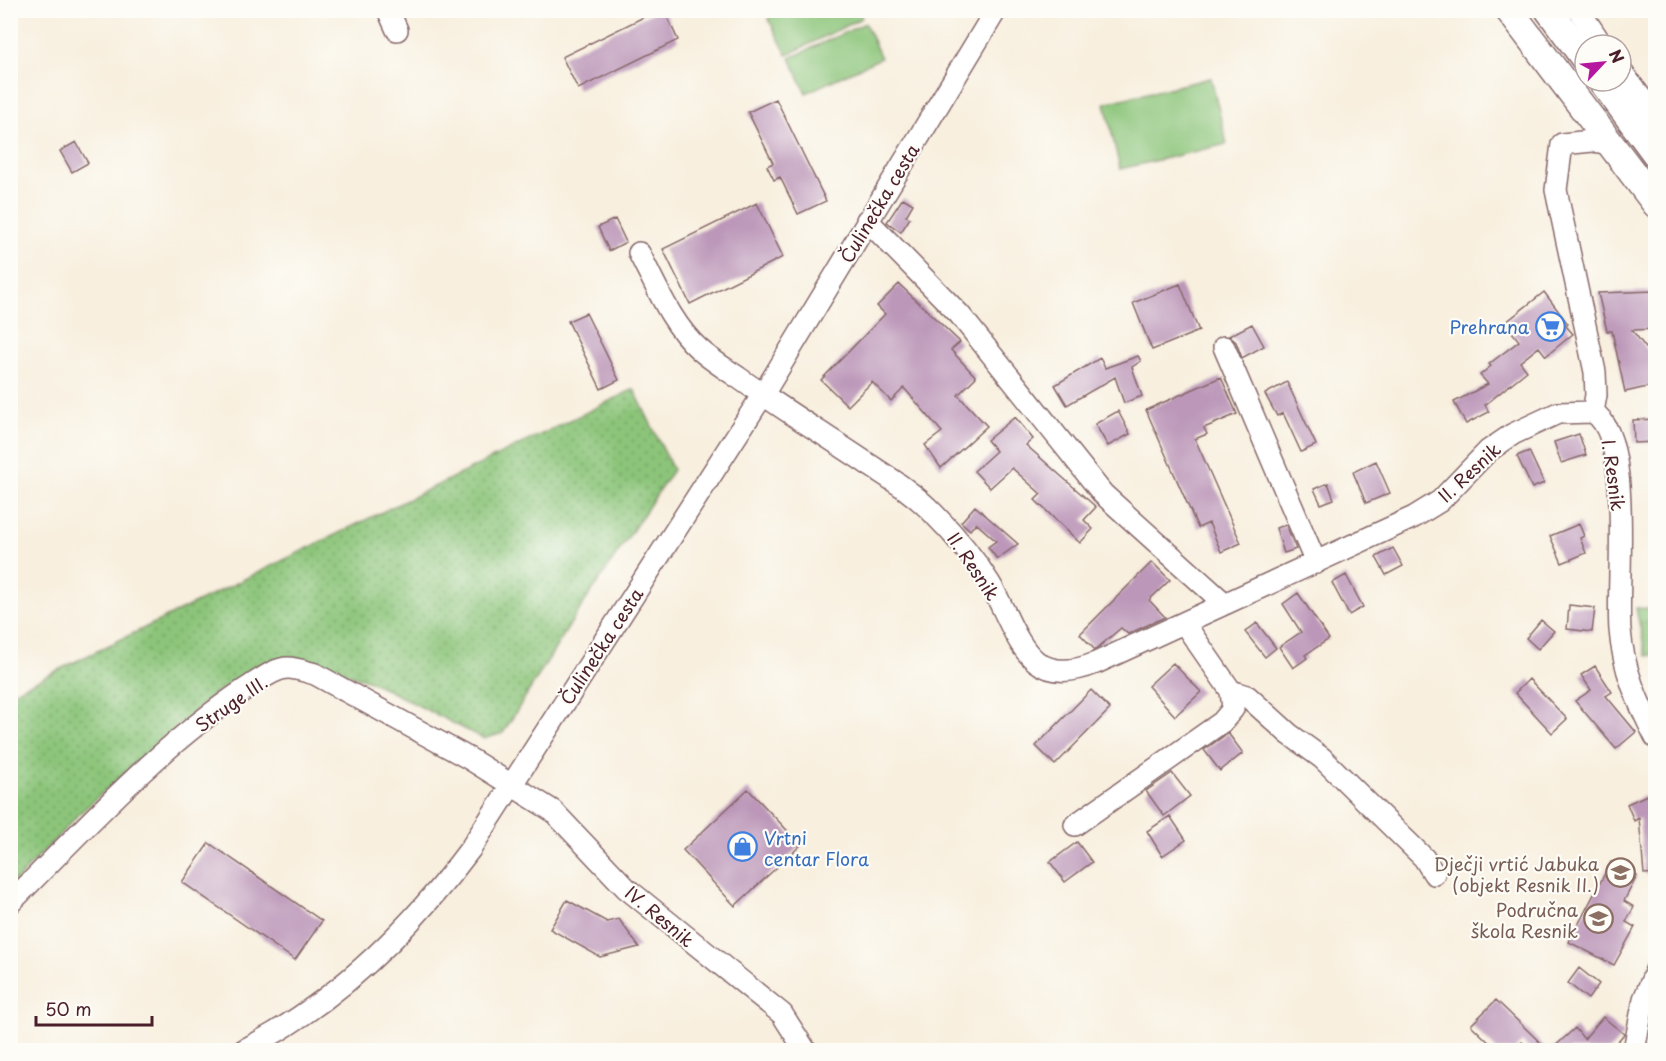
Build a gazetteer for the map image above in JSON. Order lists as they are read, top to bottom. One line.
{"streets":{"street":["Čulinečka cesta","II. Resnik","I. Resnik","Struge III.","IV. Resnik"]},"crossings":[["Čulinečka cesta","II. Resnik"],["Čulinečka cesta","Struge III."],["Čulinečka cesta","IV. Resnik"],["II. Resnik","I. Resnik"],["Struge III.","IV. Resnik"]],"places":{"supermarket":["Prehrana"],"shop":["Vrtni centar Flora"],"school or university":["Dječji vrtić Jabuka (objekt Resnik II.)","Područna škola Resnik"]},"scale_bar":"50 m","north":"top right"}
